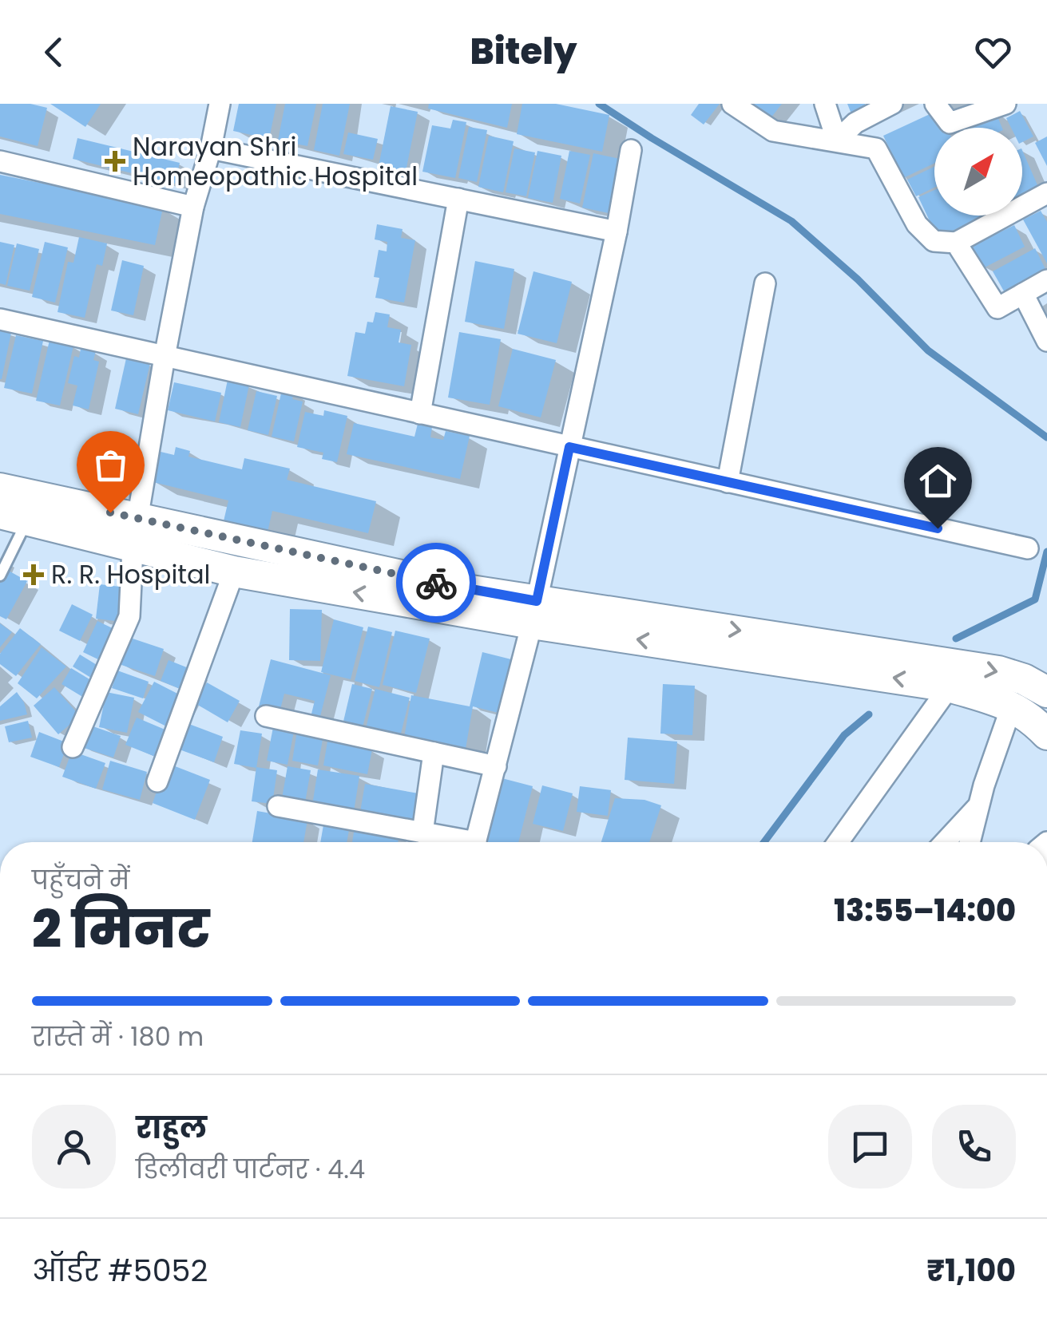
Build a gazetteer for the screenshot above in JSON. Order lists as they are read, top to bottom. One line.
{"places":{"health":["Narayan Shri Homeopathic Hospital","R. R. Hospital"]},"north":"top right","page":{"header":"Bitely","heading":["2 मिनट","पहुँचने में","13:55–14:00"],"panel":["राहुल","डिलीवरी पार्टनर · 4.4","ऑर्डर #5052","₹1,100"],"bar":"रास्ते में · 180 m"}}
